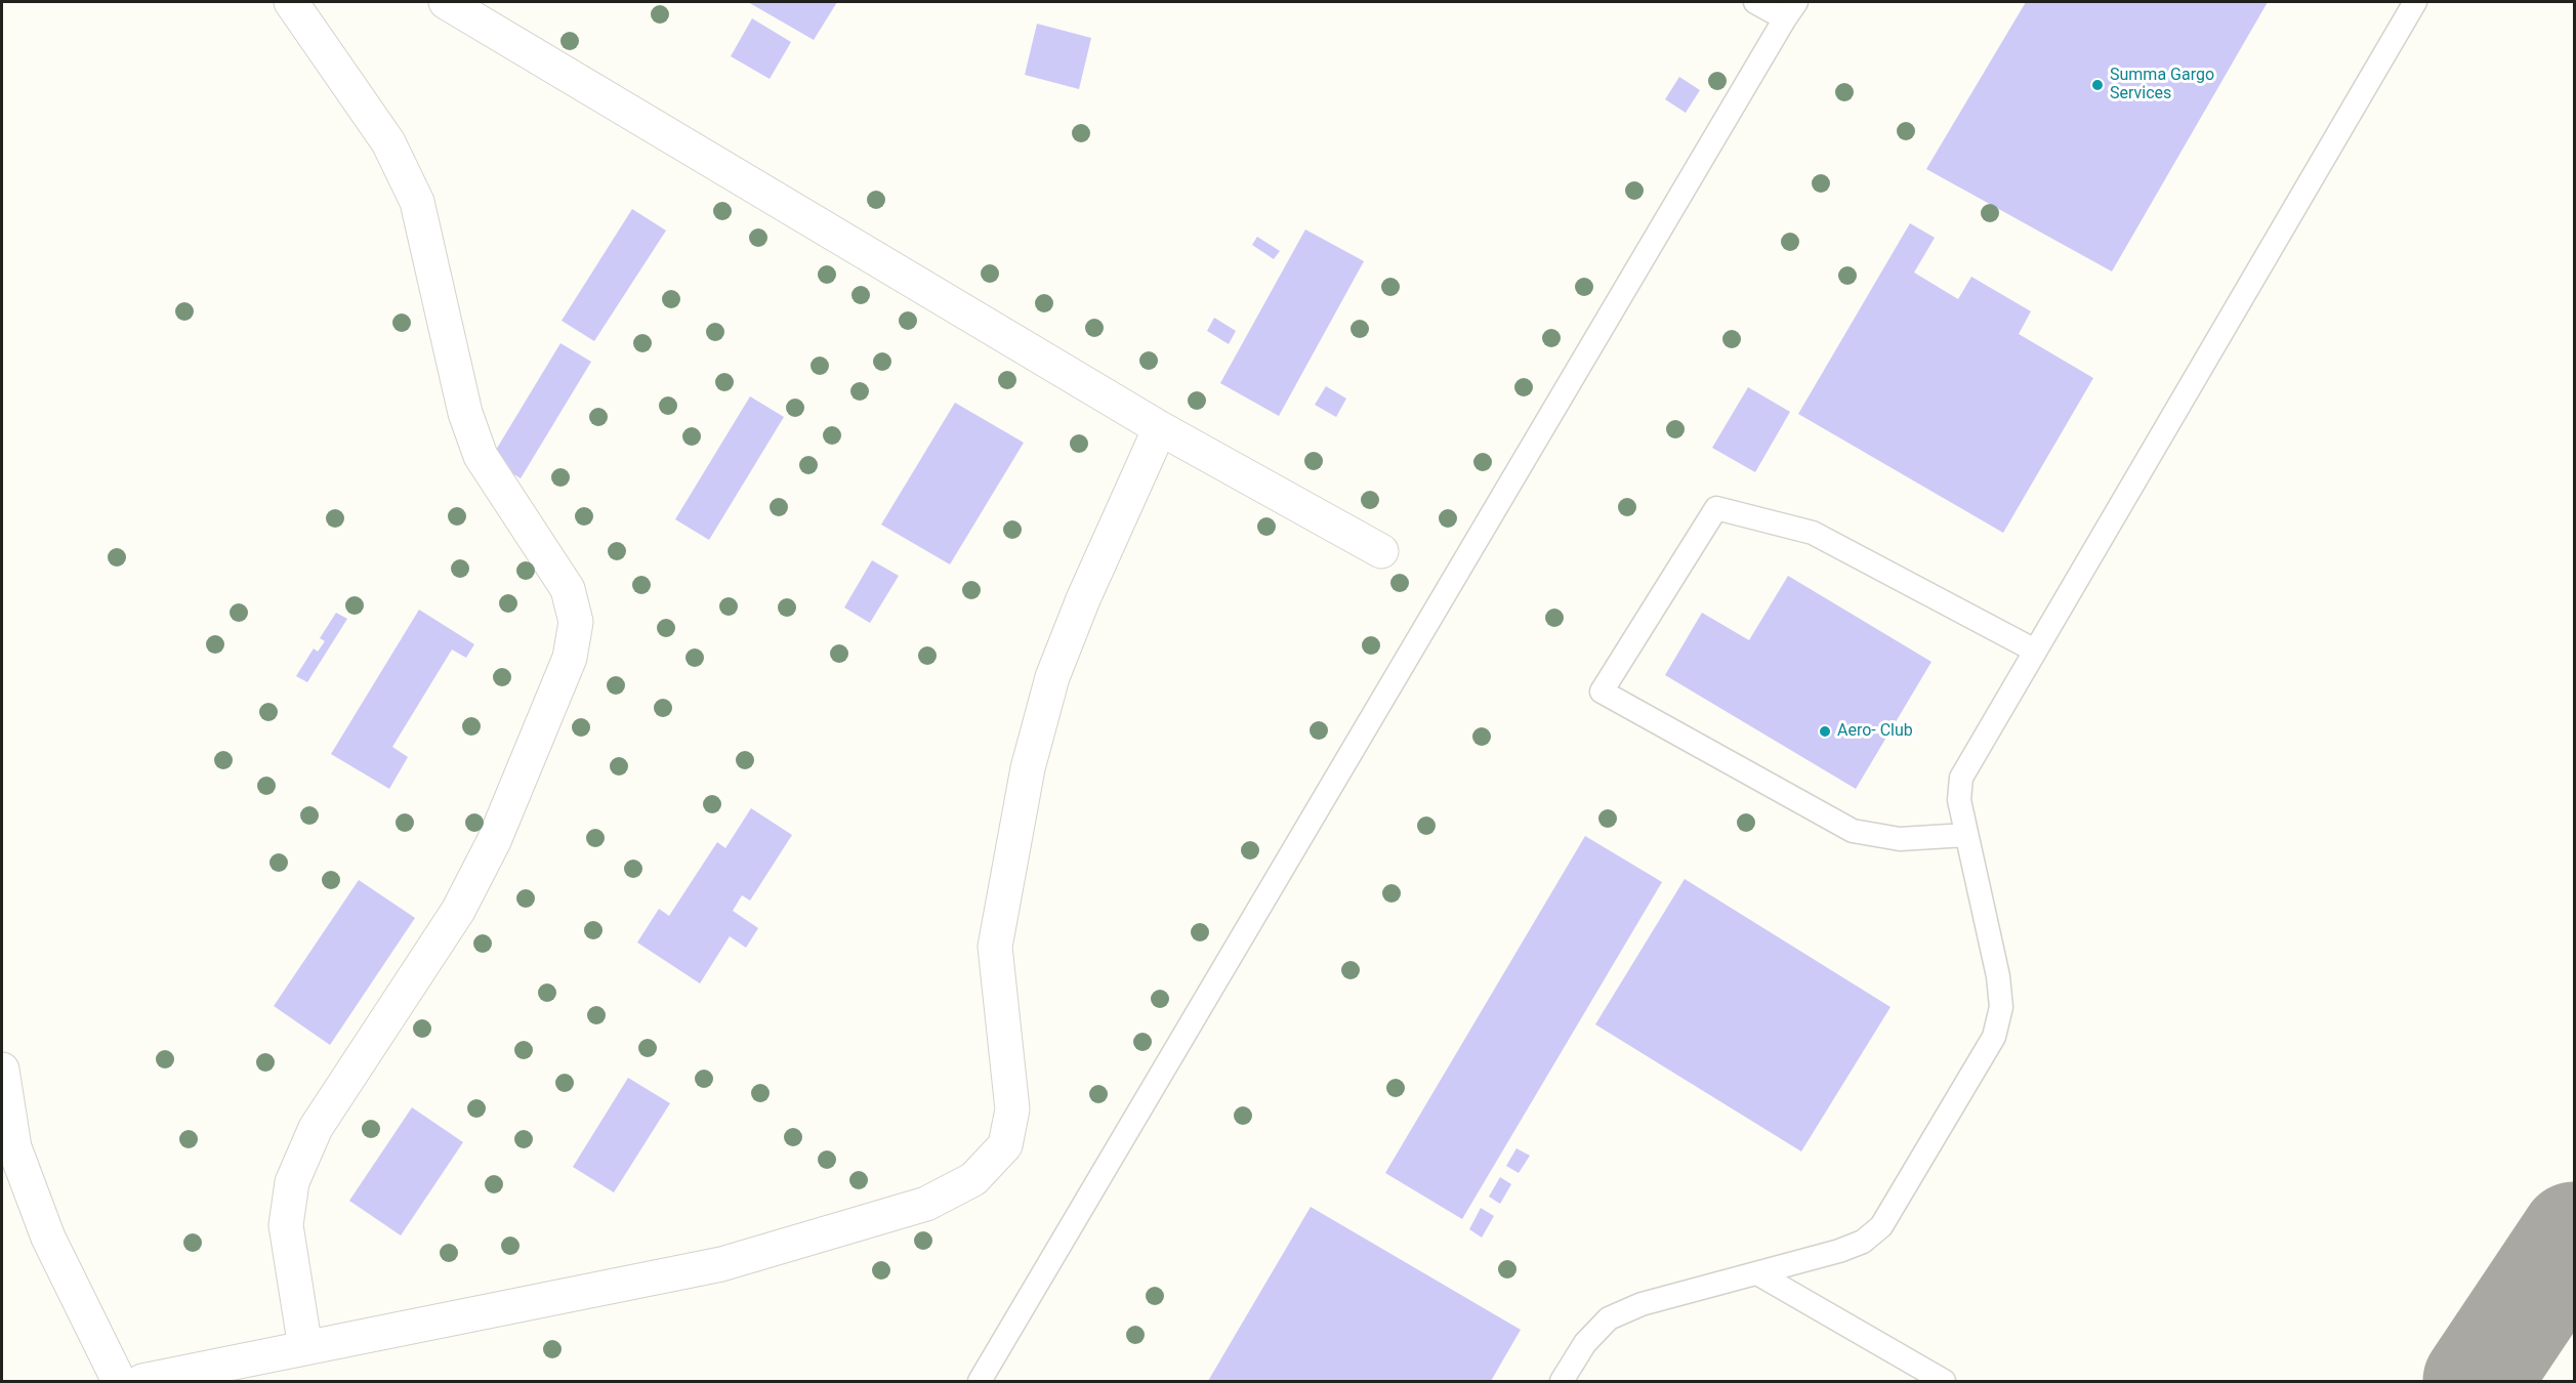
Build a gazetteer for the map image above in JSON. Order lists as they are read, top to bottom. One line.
{"places":["Summa Gargo Services","Aero- Club"]}
